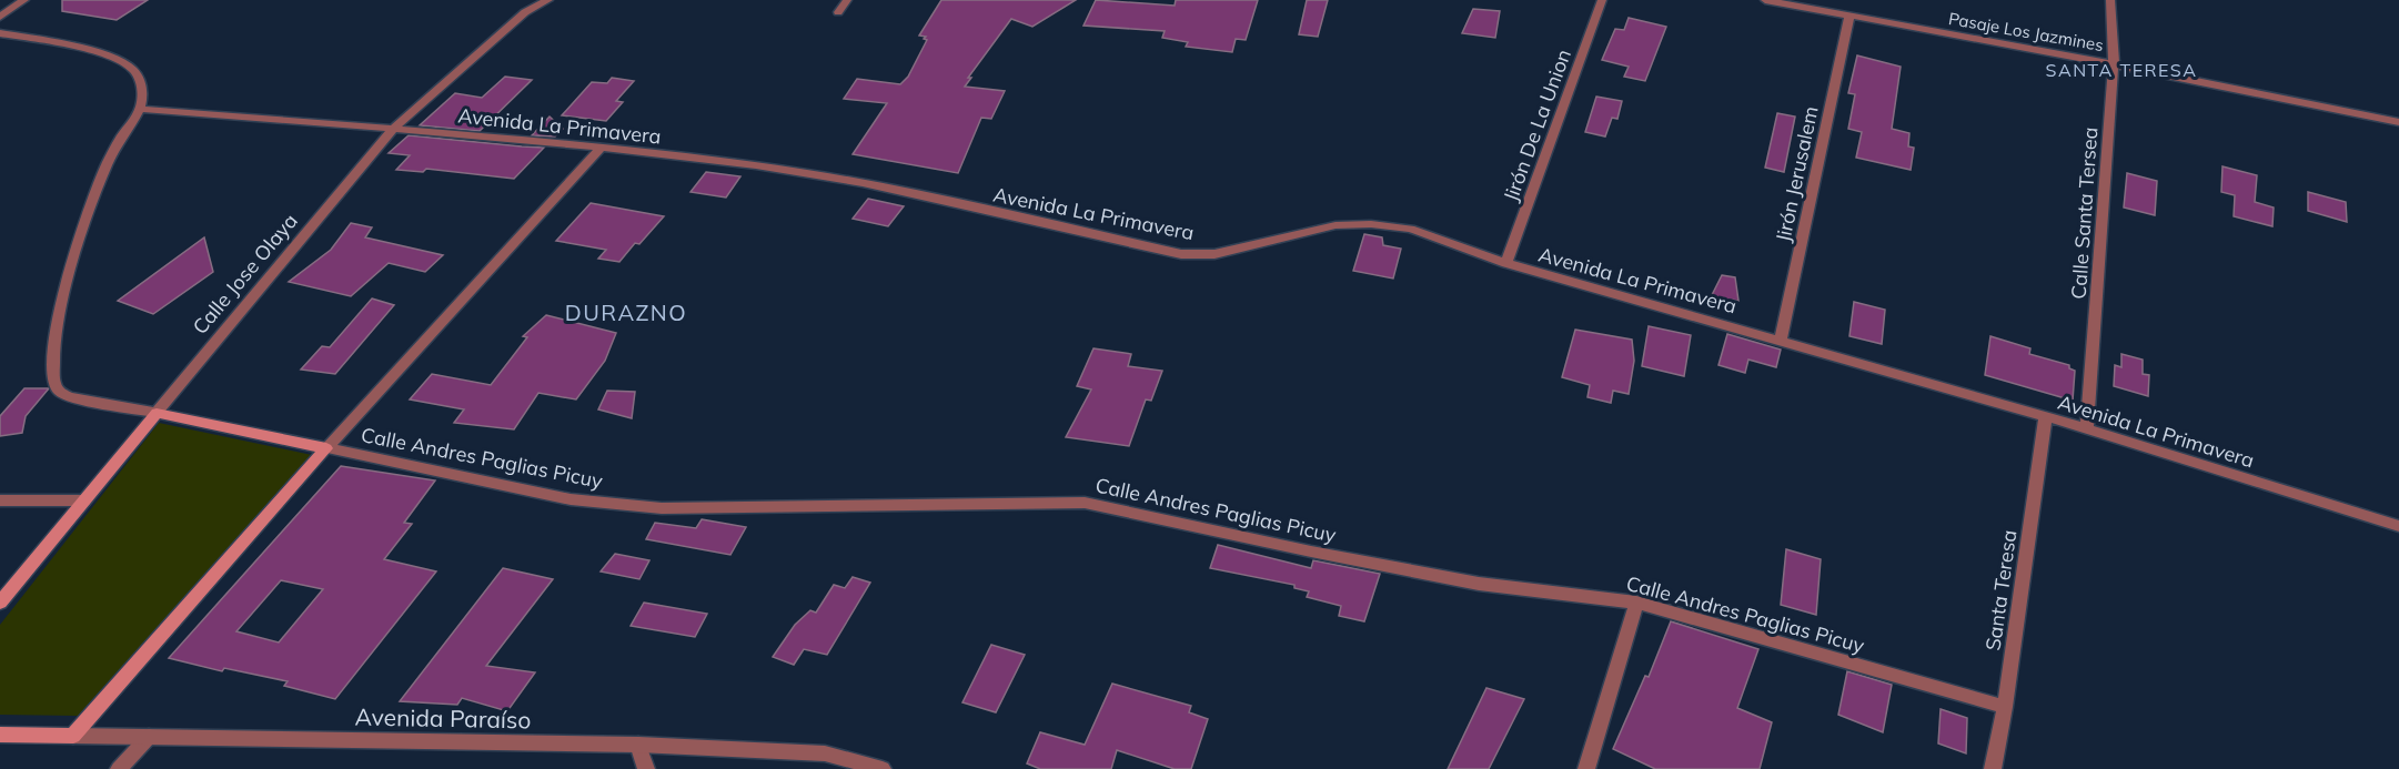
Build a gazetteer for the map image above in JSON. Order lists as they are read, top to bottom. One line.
{"streets":{"main road":["Calle Jose Olaya","Avenida Paraíso"],"street":["Pasaje Los Jazmines","Jirón De La Union","Avenida La Primavera","Jirón Jerusalem","Calle Santa Tersea","Calle Andres Paglias Picuy","Santa Teresa"]},"crossings":[["Pasaje Los Jazmines","Jirón Jerusalem"],["Pasaje Los Jazmines","Calle Santa Tersea"],["Jirón De La Union","Avenida La Primavera"],["Avenida La Primavera","Jirón Jerusalem"],["Avenida La Primavera","Calle Santa Tersea"],["Avenida La Primavera","Calle Jose Olaya"],["Avenida La Primavera","Santa Teresa"],["Calle Andres Paglias Picuy","Santa Teresa"]],"districts":["SANTA TERESA","DURAZNO"]}
